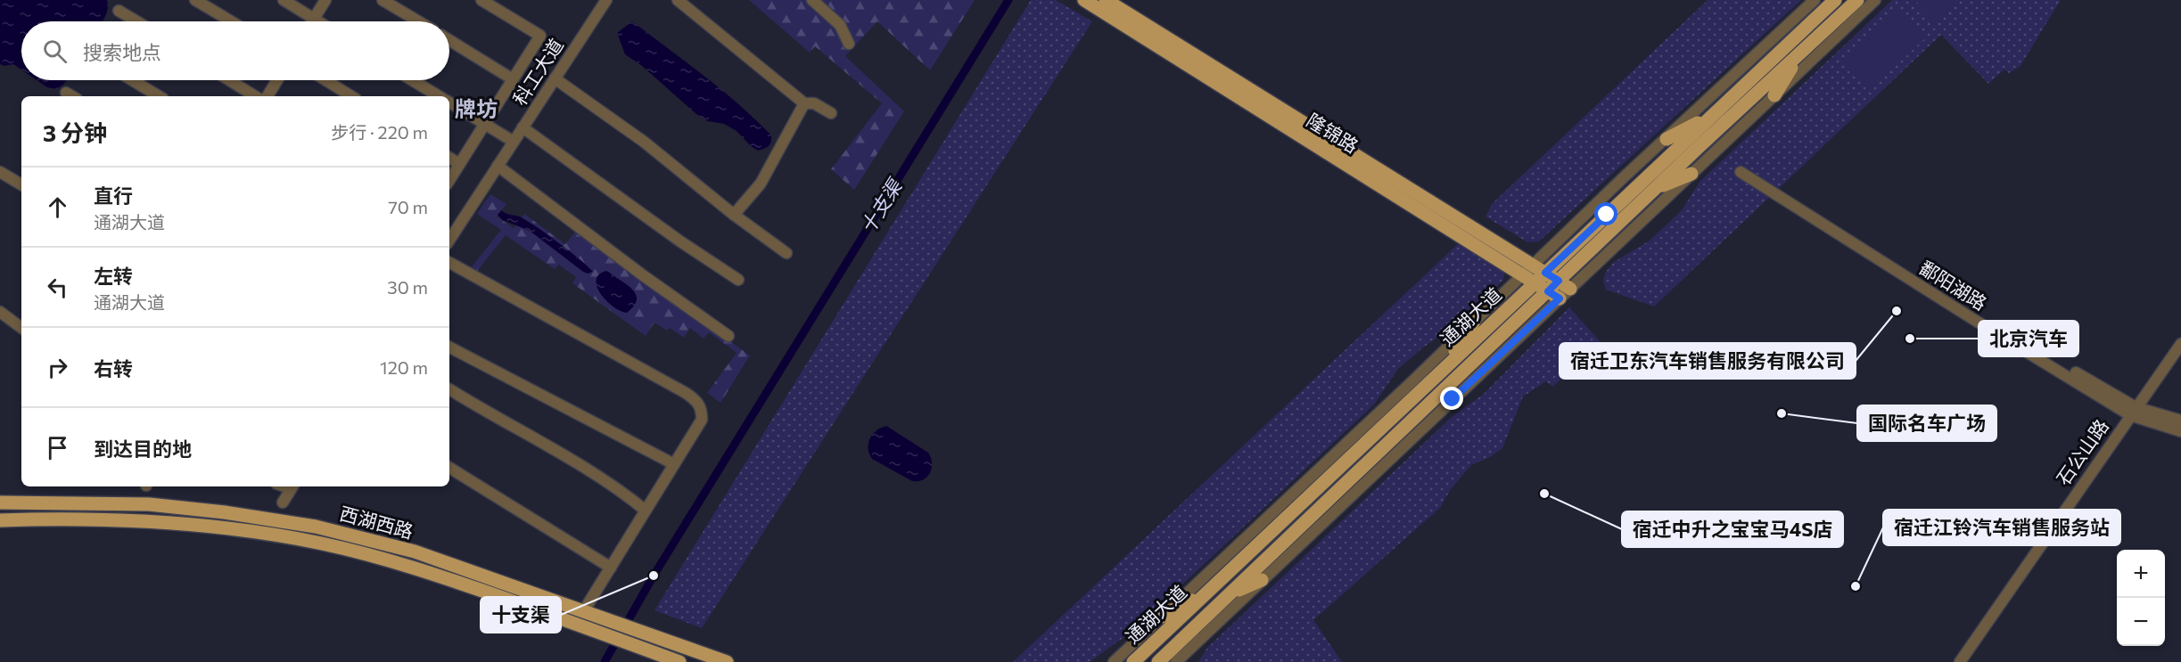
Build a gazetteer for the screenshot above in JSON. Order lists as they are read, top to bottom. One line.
{"streets":{"main road":["隆锦路","通湖大道","西湖西路"],"street":["科工大道","鄱阳湖路","石公山路"]},"crossings":[["隆锦路","通湖大道"],["鄱阳湖路","石公山路"]],"districts":["牌坊"],"water":["十支渠"],"places":["宿迁卫东汽车销售服务有限公司","北京汽车","国际名车广场","宿迁中升之宝宝马4S店","十支渠","宿迁江铃汽车销售服务站"],"page":{"search":"搜索地点","heading":["3 分钟","步行 · 220 m"],"list":[["直行","通湖大道","70 m"],["左转","通湖大道","30 m"],["右转","120 m"],"到达目的地"],"map_buttons":["+","−"]}}
